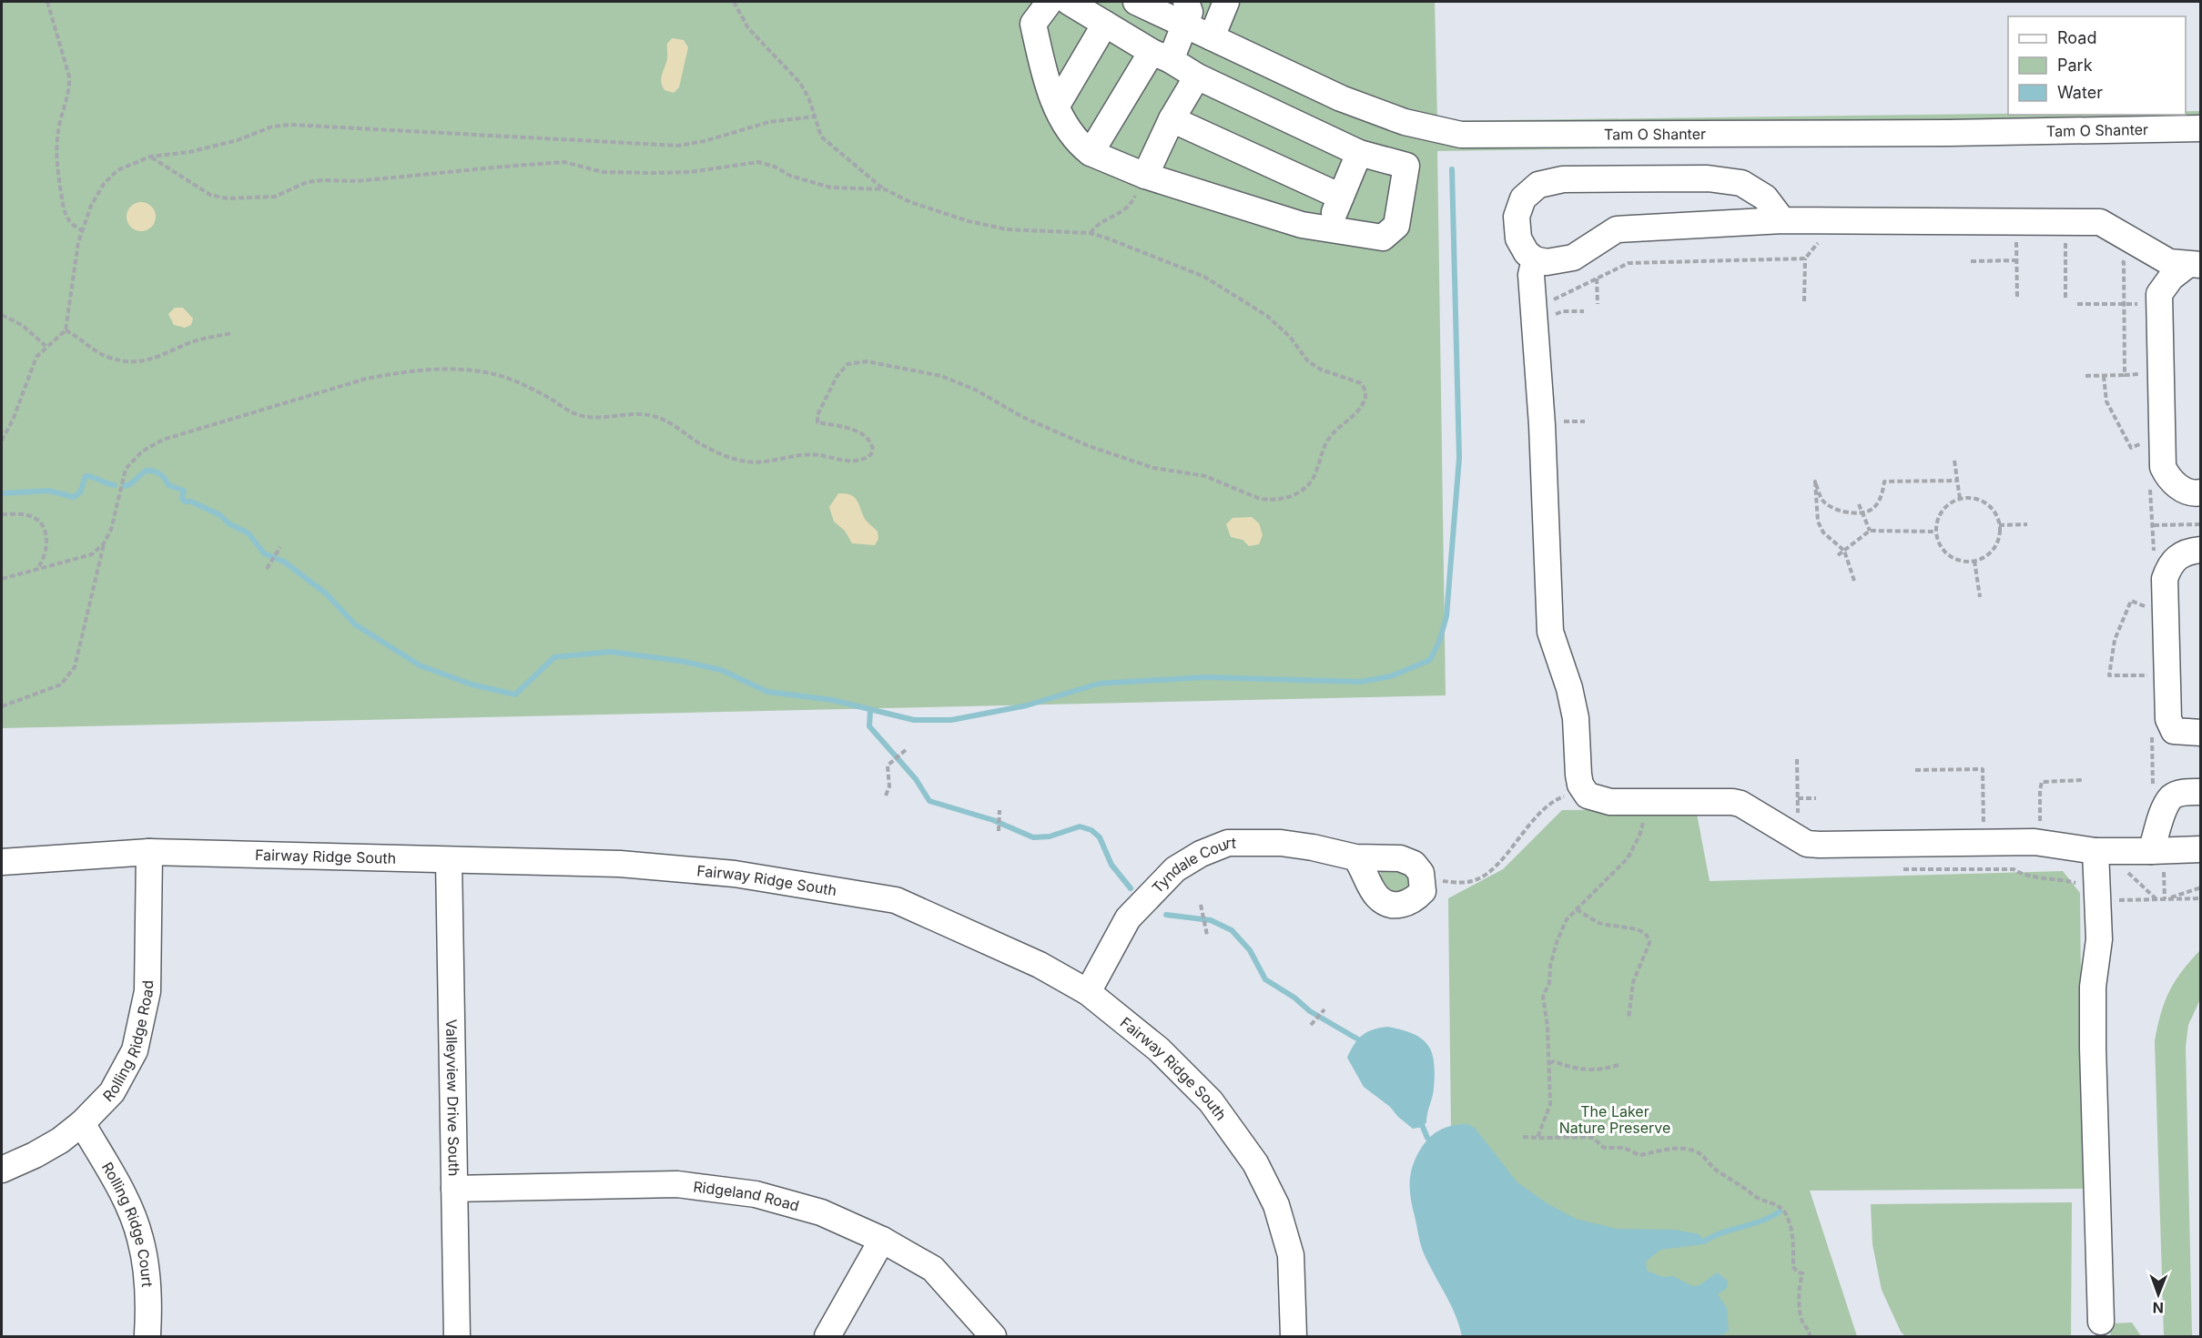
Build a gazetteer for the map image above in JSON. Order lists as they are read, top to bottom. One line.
{"streets":{"street":["Tam O Shanter","Fairway Ridge South","Tyndale Court","Rolling Ridge Road","Valleyview Drive South","Ridgeland Road","Rolling Ridge Court"]},"crossings":[["Fairway Ridge South","Tyndale Court"],["Fairway Ridge South","Rolling Ridge Road"],["Fairway Ridge South","Valleyview Drive South"],["Rolling Ridge Road","Rolling Ridge Court"],["Valleyview Drive South","Ridgeland Road"]],"parks":["The Laker Nature Preserve"],"legend":["Road","Park","Water"],"north":"bottom"}
